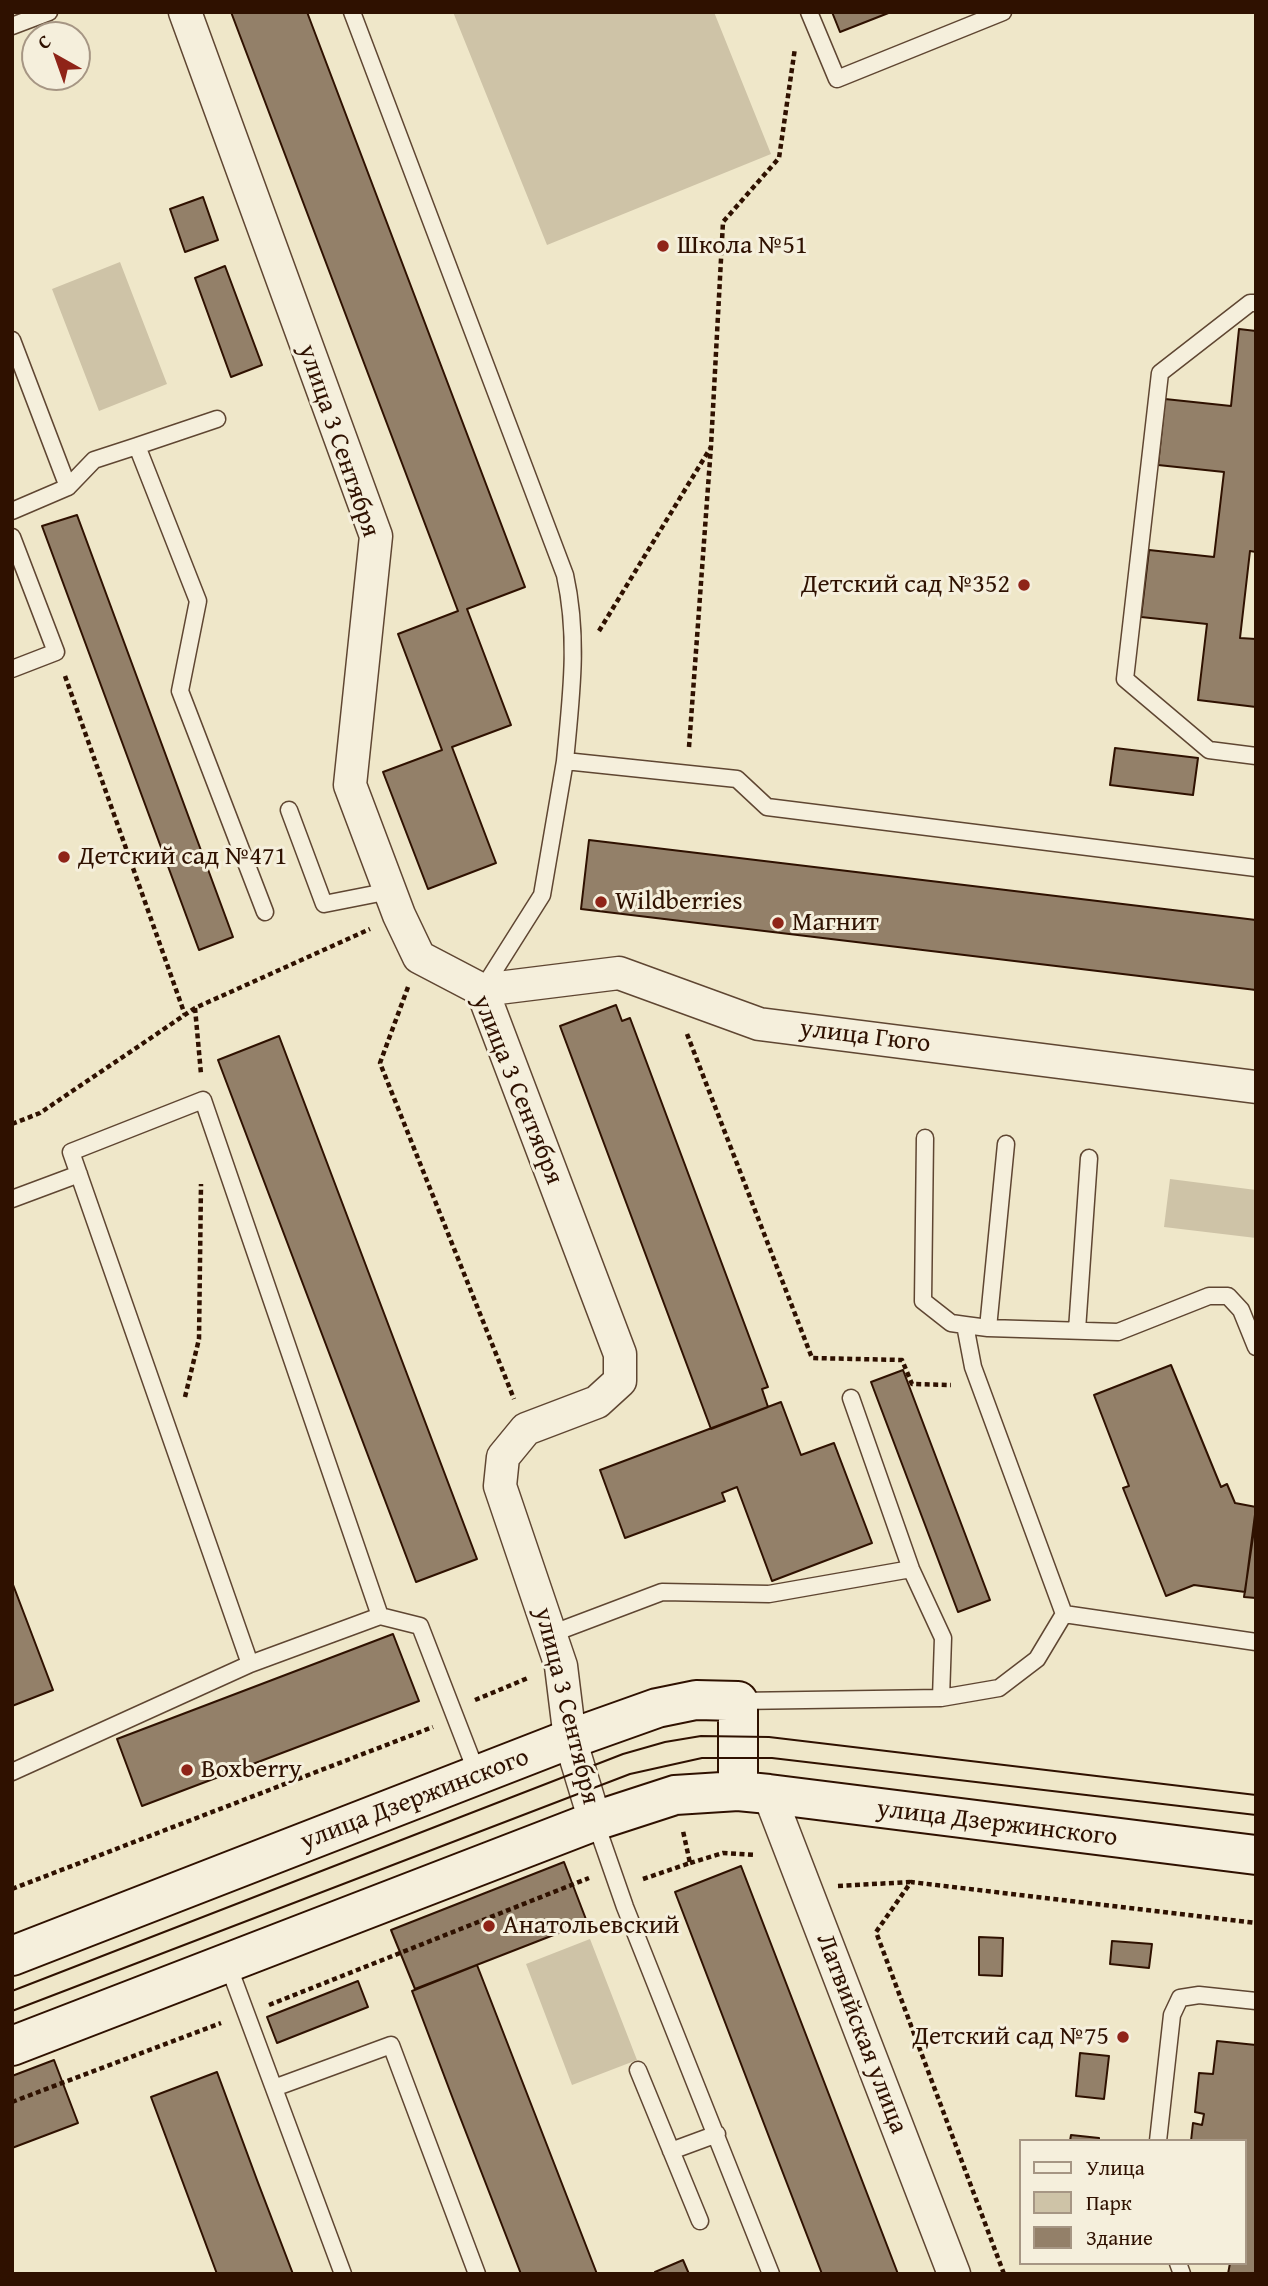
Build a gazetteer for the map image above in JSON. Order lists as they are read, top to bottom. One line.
{"streets":{"main road":["улица Дзержинского"],"street":["улица 3 Сентября","улица Гюго","Латвийская улица"]},"crossings":[["улица 3 Сентября","улица Гюго"],["улица 3 Сентября","улица Дзержинского"],["улица Дзержинского","Латвийская улица"]],"places":["Школа №51","Детский сад №352","Детский сад №471","Wildberries","Магнит","Boxberry","Анатольевский","Детский сад №75"],"legend":["Улица","Парк","Здание"],"north":"top left"}
